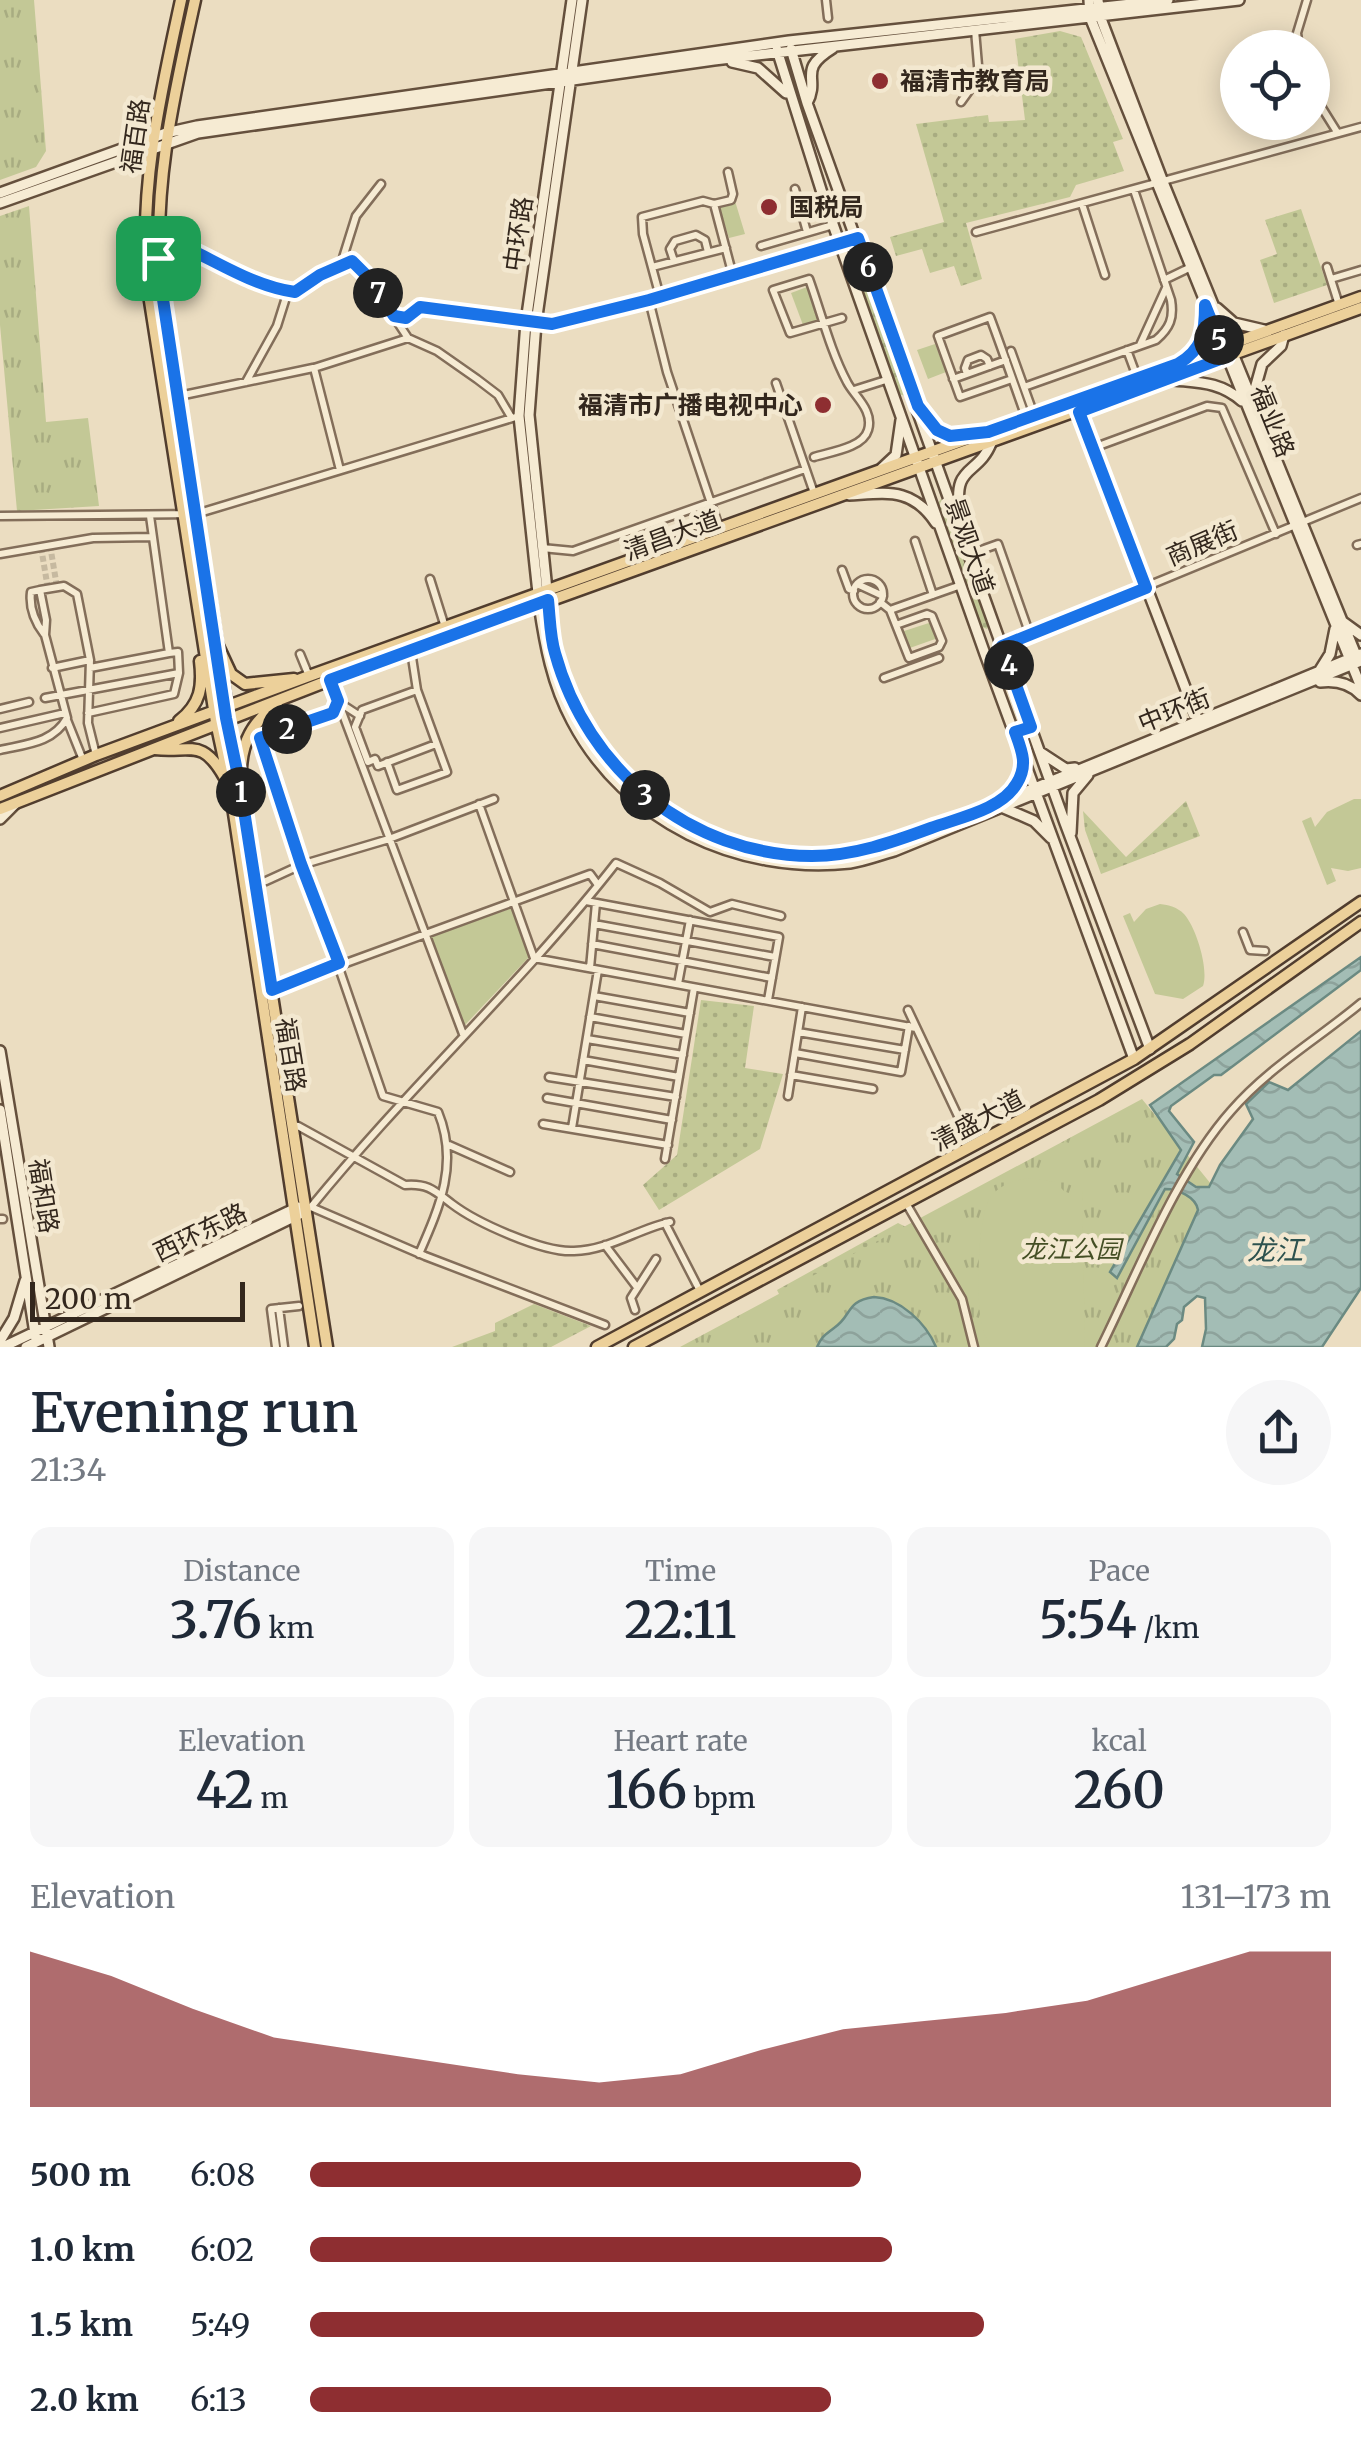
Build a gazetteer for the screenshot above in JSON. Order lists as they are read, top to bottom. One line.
{"streets":{"main road":["福百路","清昌大道","清盛大道"],"street":["中环路","福业路","商展街","景观大道","中环街","福和路","西环东路"]},"crossings":[["福百路","清昌大道"],["福百路","西环东路"],["中环路","清昌大道"],["中环路","中环街"],["福业路","清昌大道"],["福业路","商展街"],["福业路","中环街"],["清昌大道","景观大道"],["商展街","景观大道"],["景观大道","中环街"],["景观大道","清盛大道"],["福和路","西环东路"]],"water":["龙江"],"parks":["龙江公园"],"places":["福清市教育局","国税局","福清市广播电视中心"],"scale_bar":"200 m","page":{"pins":["6","7","5","4","2","1","3"],"scale":"200 m","heading":["Evening run","21:34"],"stats":[["Distance","3.76 km"],["Time","22:11"],["Pace","5:54 /km"],["Elevation","42 m"],["Heart rate","166 bpm"],["kcal","260"]],"chart":["Elevation","131–173 m"],"list":[{"name":"500 m","note":"6:08"},{"name":"1.0 km","note":"6:02"},{"name":"1.5 km","note":"5:49"},{"name":"2.0 km","note":"6:13"}]}}
